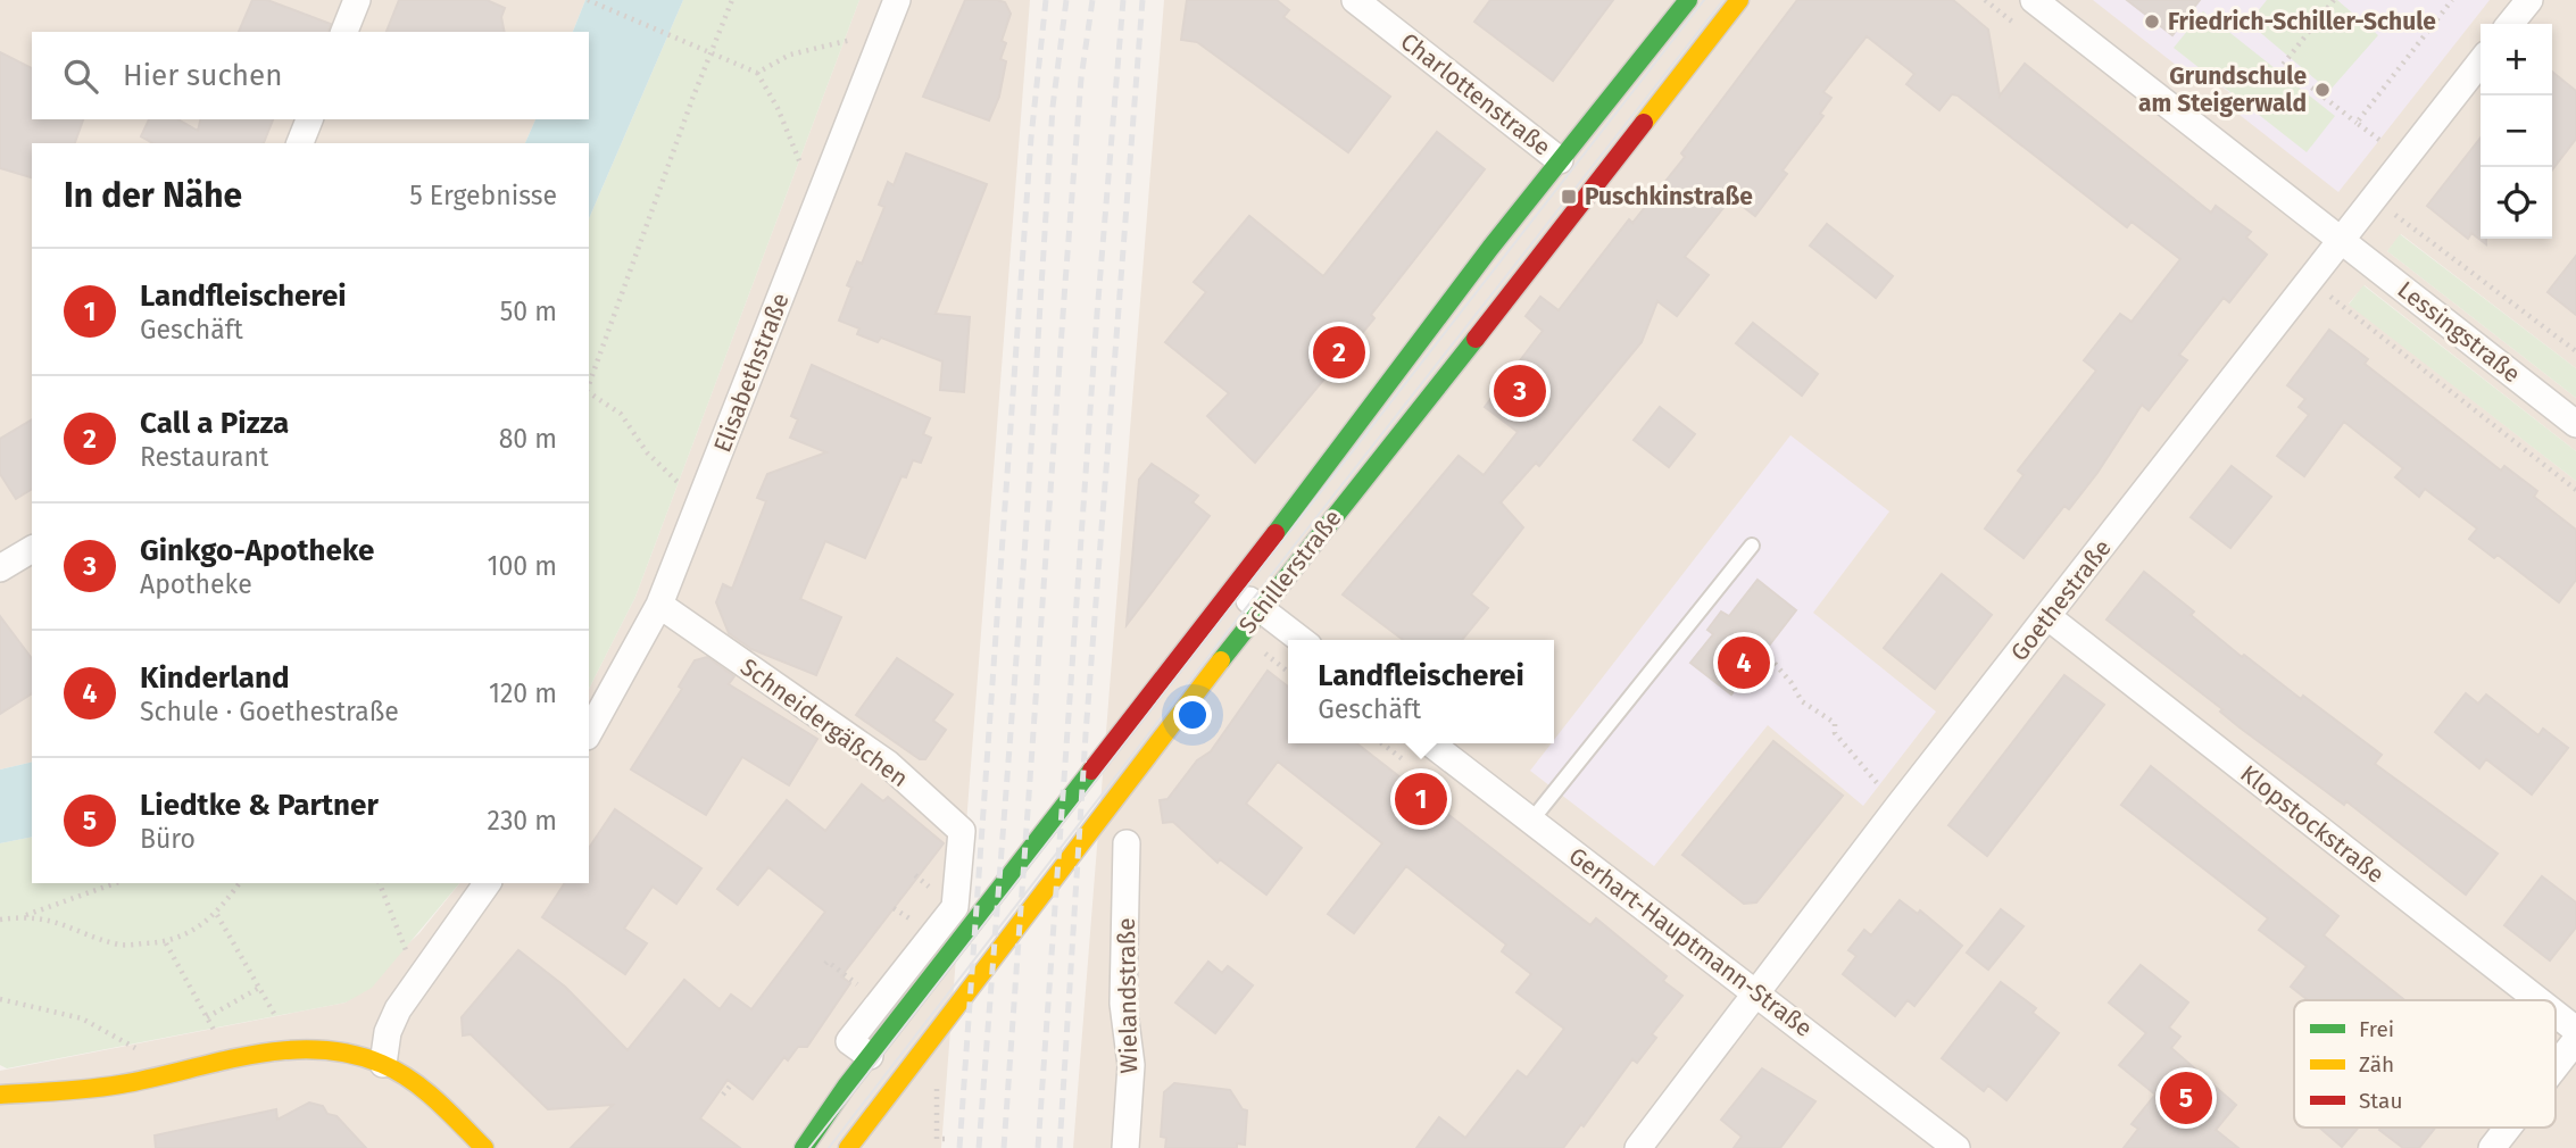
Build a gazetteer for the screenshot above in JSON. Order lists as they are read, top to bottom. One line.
{"streets":{"main road":["Schillerstraße"],"street":["Charlottenstraße","Lessingstraße","Elisabethstraße","Goethestraße","Schneidergäßchen","Klopstockstraße","Gerhart-Hauptmann-Straße","Wielandstraße"]},"crossings":[["Charlottenstraße","Schillerstraße"],["Lessingstraße","Goethestraße"],["Elisabethstraße","Schneidergäßchen"],["Schillerstraße","Schneidergäßchen"],["Goethestraße","Klopstockstraße"],["Goethestraße","Gerhart-Hauptmann-Straße"]],"places":{"other":["Friedrich-Schiller-Schule","Grundschule am Steigerwald"],"transit":["Puschkinstraße"]},"legend":["Frei","Zäh","Stau"],"page":{"map_buttons":["+","−"],"search":"Hier suchen","heading":["In der Nähe","5 Ergebnisse"],"list":[{"mark":"1","name":"Landfleischerei","note":"Geschäft","value":"50 m"},{"mark":"2","name":"Call a Pizza","note":"Restaurant","value":"80 m"},{"mark":"3","name":"Ginkgo-Apotheke","note":"Apotheke","value":"100 m"},{"mark":"4","name":"Kinderland","note":"Schule · Goethestraße","value":"120 m"},{"mark":"5","name":"Liedtke & Partner","note":"Büro","value":"230 m"}],"pins":["2","3","4","1","5"],"popup":["Landfleischerei","Geschäft"]}}
